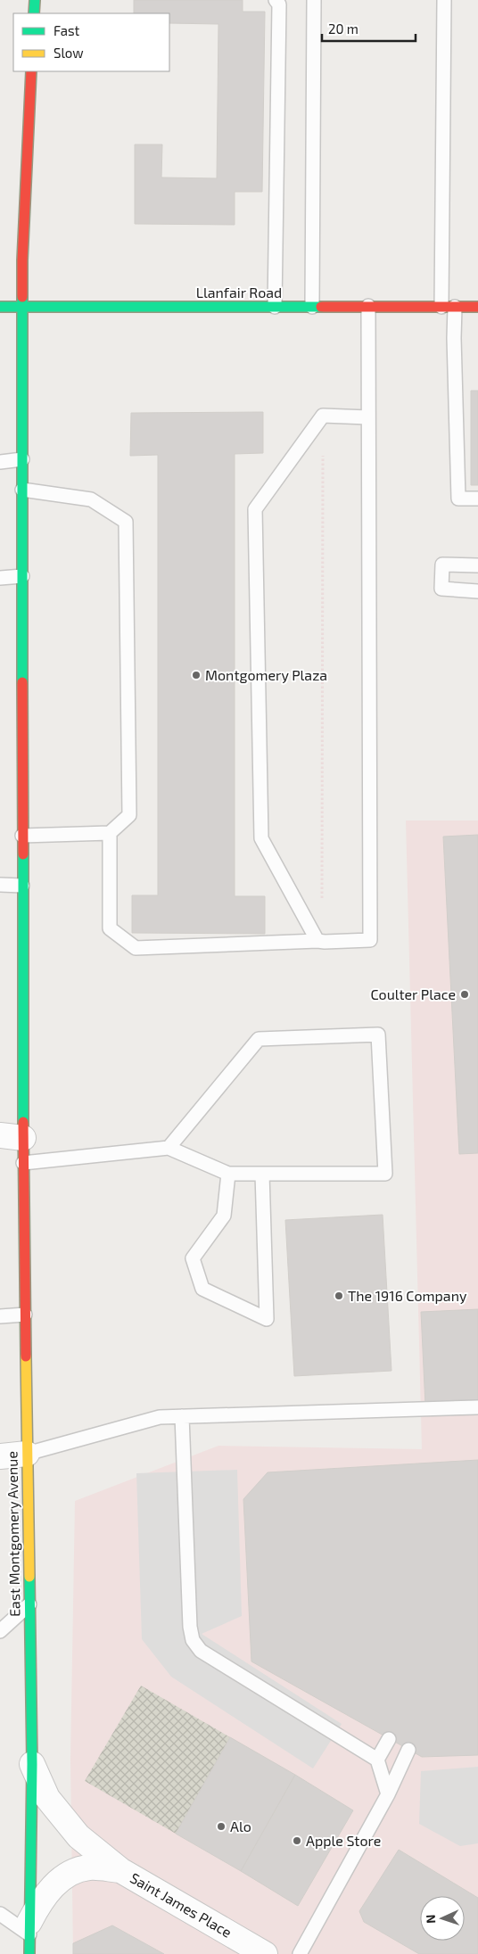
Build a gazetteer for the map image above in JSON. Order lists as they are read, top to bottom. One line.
{"streets":{"main road":["Llanfair Road","East Montgomery Avenue"],"street":["Saint James Place"]},"crossings":[["Llanfair Road","East Montgomery Avenue"],["East Montgomery Avenue","Saint James Place"]],"places":["Montgomery Plaza","Coulter Place","The 1916 Company","Alo","Apple Store"],"legend":["Fast","Slow"],"scale_bar":"20 m","north":"left"}
